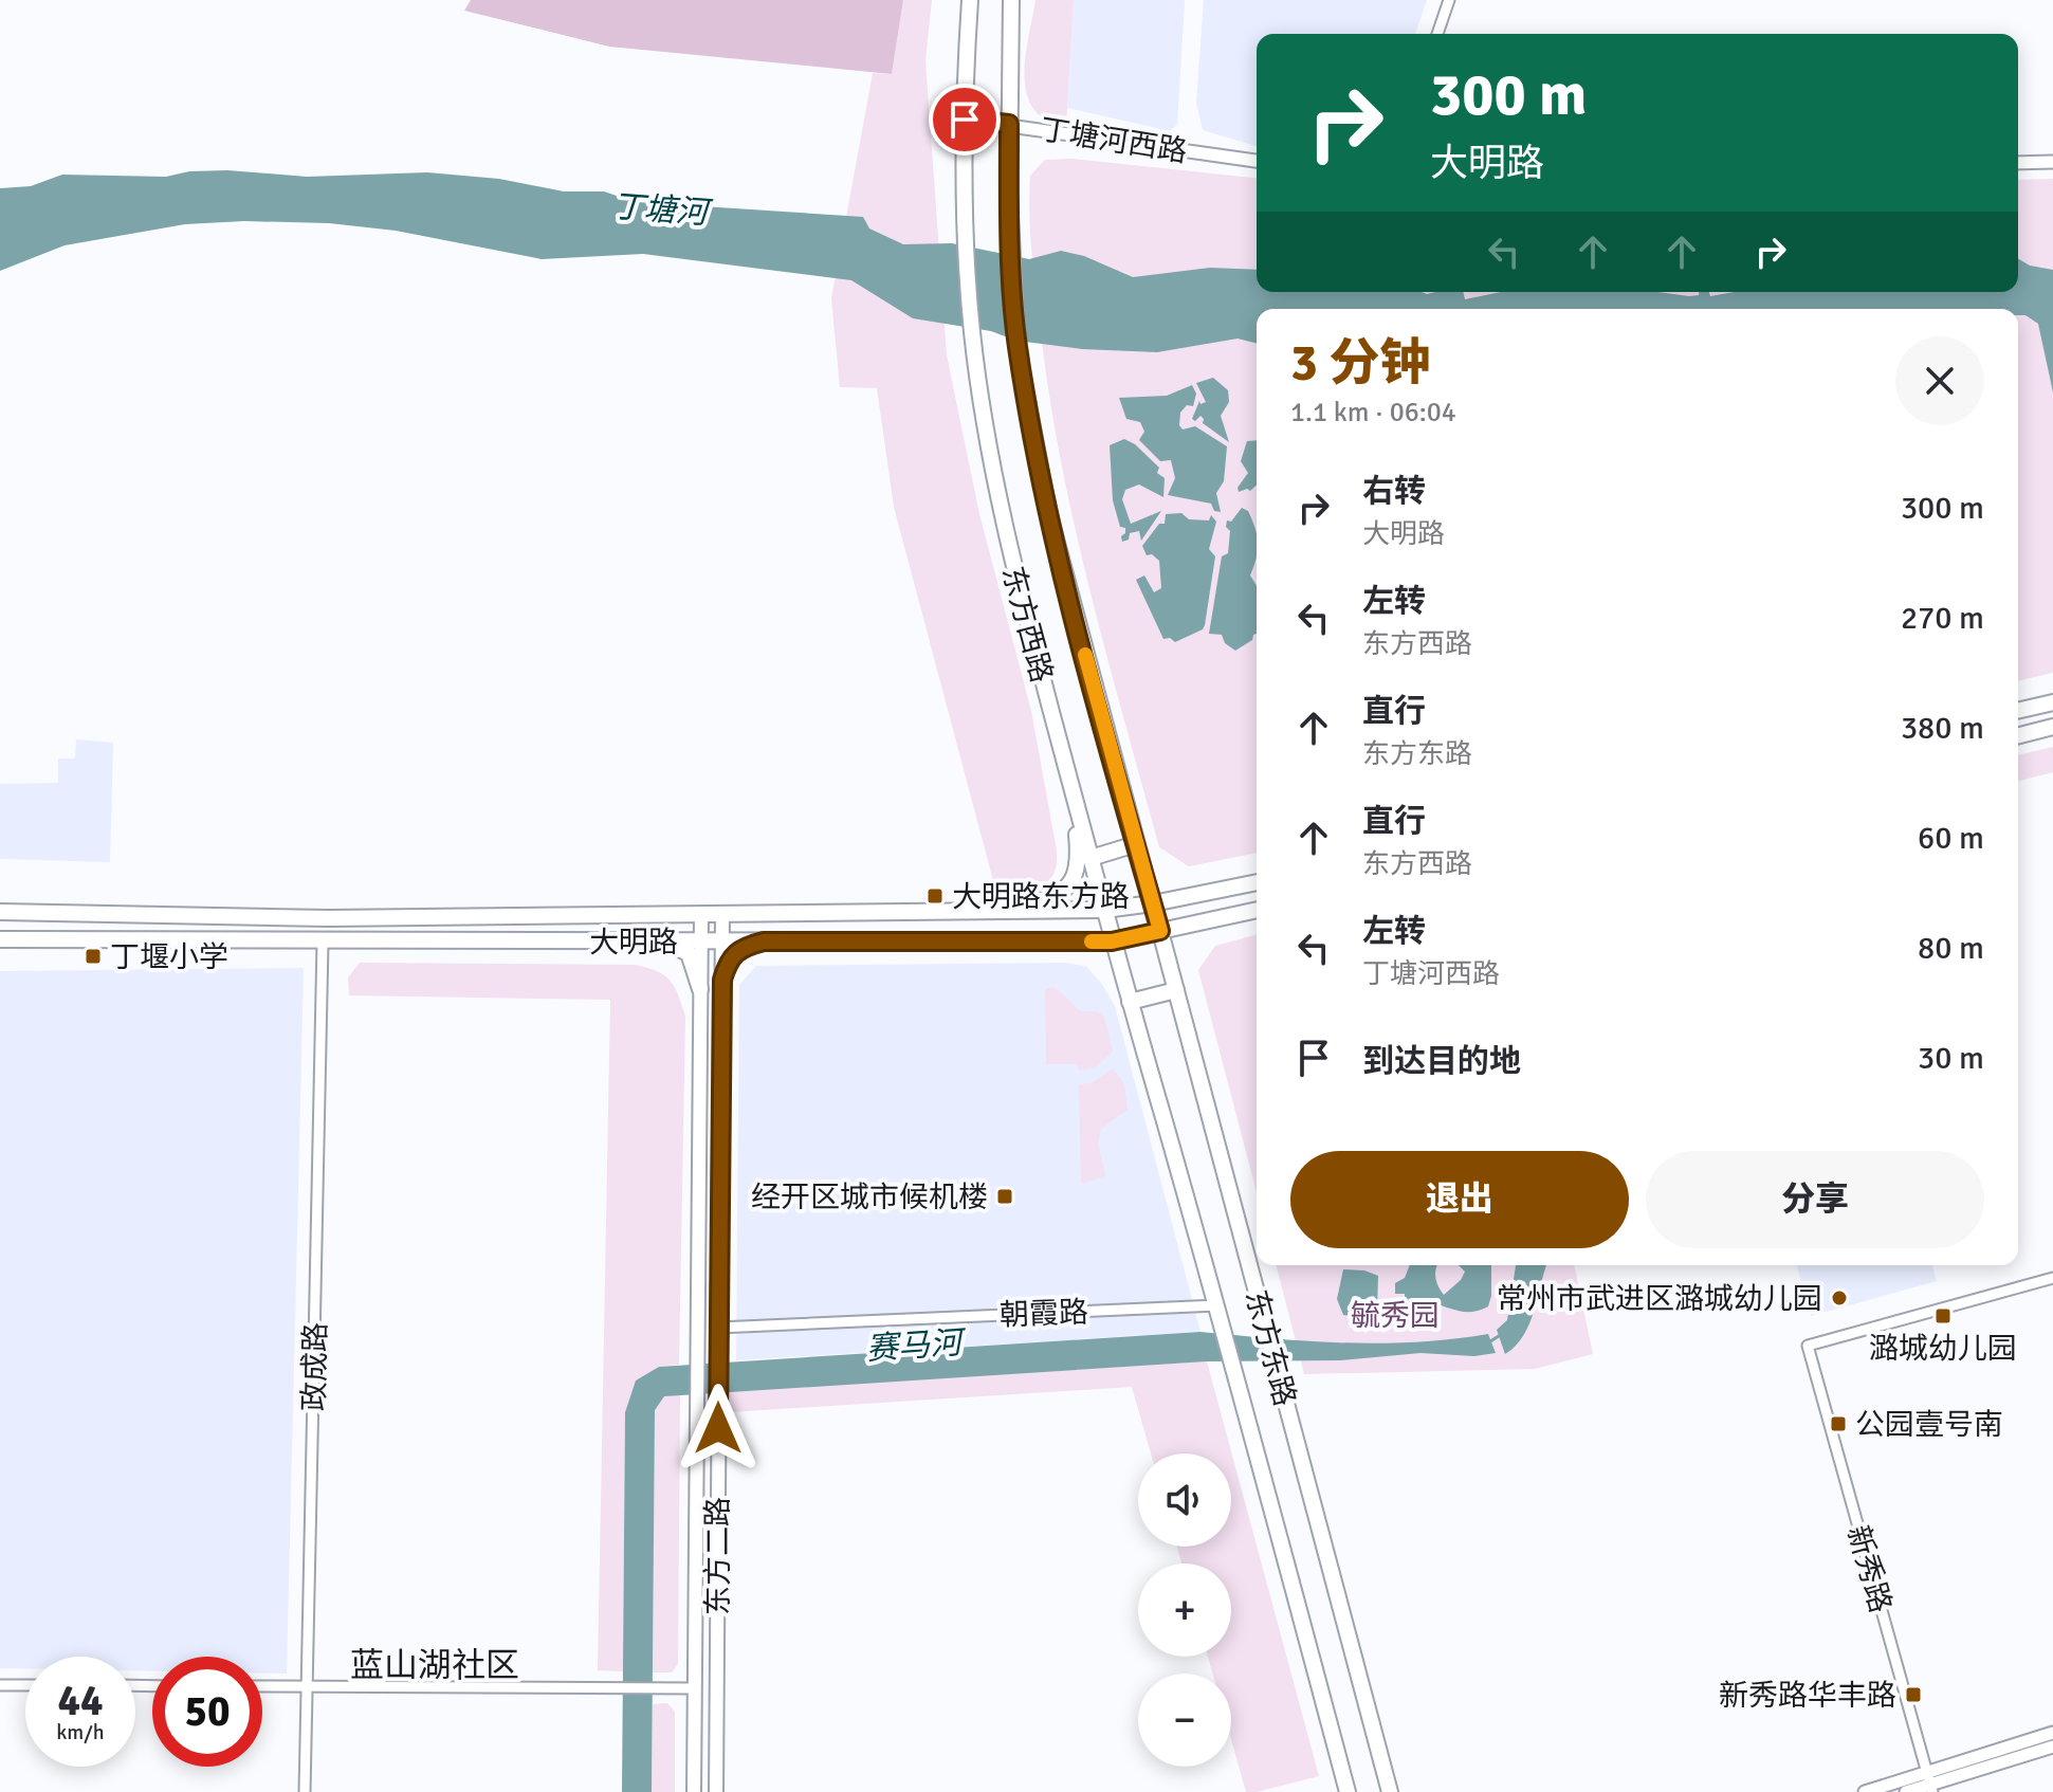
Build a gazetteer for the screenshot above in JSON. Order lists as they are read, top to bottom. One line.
{"streets":{"main road":["东方西路","大明路","东方东路","东方二路"],"street":["丁塘河西路","朝霞路","政成路","新秀路"]},"crossings":[["丁塘河西路","东方西路"],["东方西路","大明路"],["东方西路","东方东路"],["大明路","东方东路"],["大明路","政成路"],["大明路","东方二路"],["朝霞路","东方东路"],["朝霞路","东方二路"]],"districts":["蓝山湖社区"],"water":["丁塘河","赛马河"],"parks":["毓秀园"],"places":{"transit":["大明路东方路","丁堰小学","经开区城市候机楼","潞城幼儿园","公园壹号南","新秀路华丰路"],"other":["常州市武进区潞城幼儿园"]},"page":{"turn":["300 m","大明路"],"heading":["3 分钟","1.1 km · 06:04"],"list":[{"name":"右转","note":"大明路","value":"300 m"},{"name":"左转","note":"东方西路","value":"270 m"},{"name":"直行","note":"东方东路","value":"380 m"},{"name":"直行","note":"东方西路","value":"60 m"},{"name":"左转","note":"丁塘河西路","value":"80 m"},{"name":"到达目的地","value":"30 m"}],"buttons":["退出","分享"],"map_buttons":["+","−"],"speed":"44 km/h","limit":"50"}}
